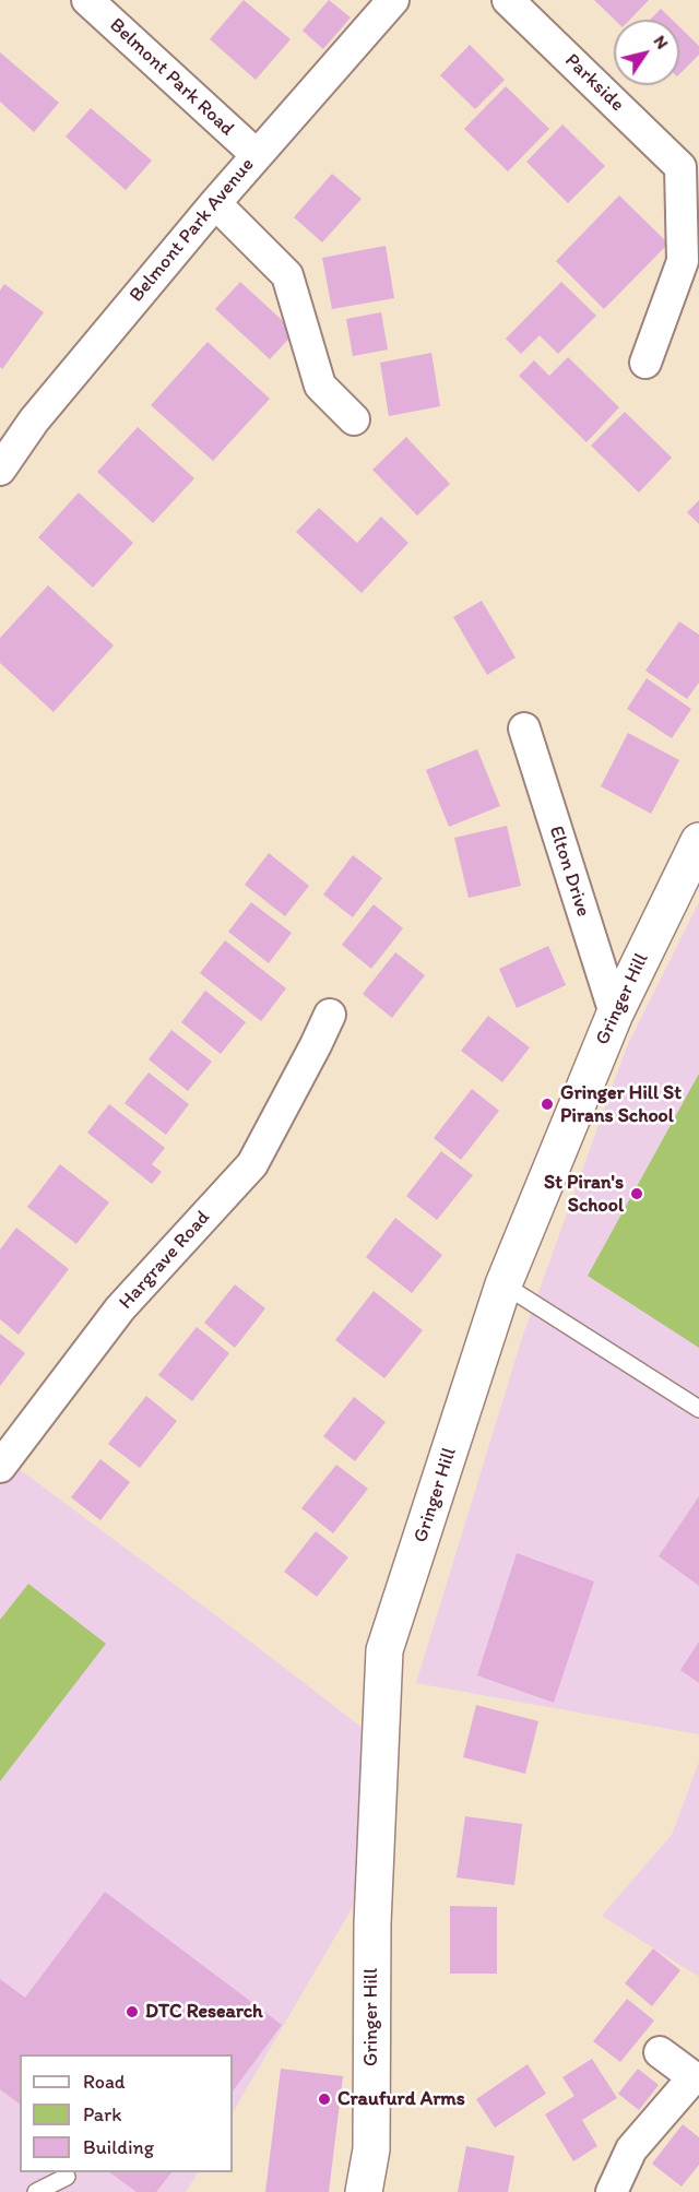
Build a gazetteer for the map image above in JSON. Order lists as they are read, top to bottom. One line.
{"streets":{"main road":["Gringer Hill"],"street":["Belmont Park Road","Parkside","Belmont Park Avenue","Elton Drive","Hargrave Road"]},"crossings":[["Belmont Park Road","Belmont Park Avenue"],["Elton Drive","Gringer Hill"]],"places":["Gringer Hill St Pirans School","St Piran's School","DTC Research","Craufurd Arms"],"legend":["Road","Park","Building"],"north":"top right"}
